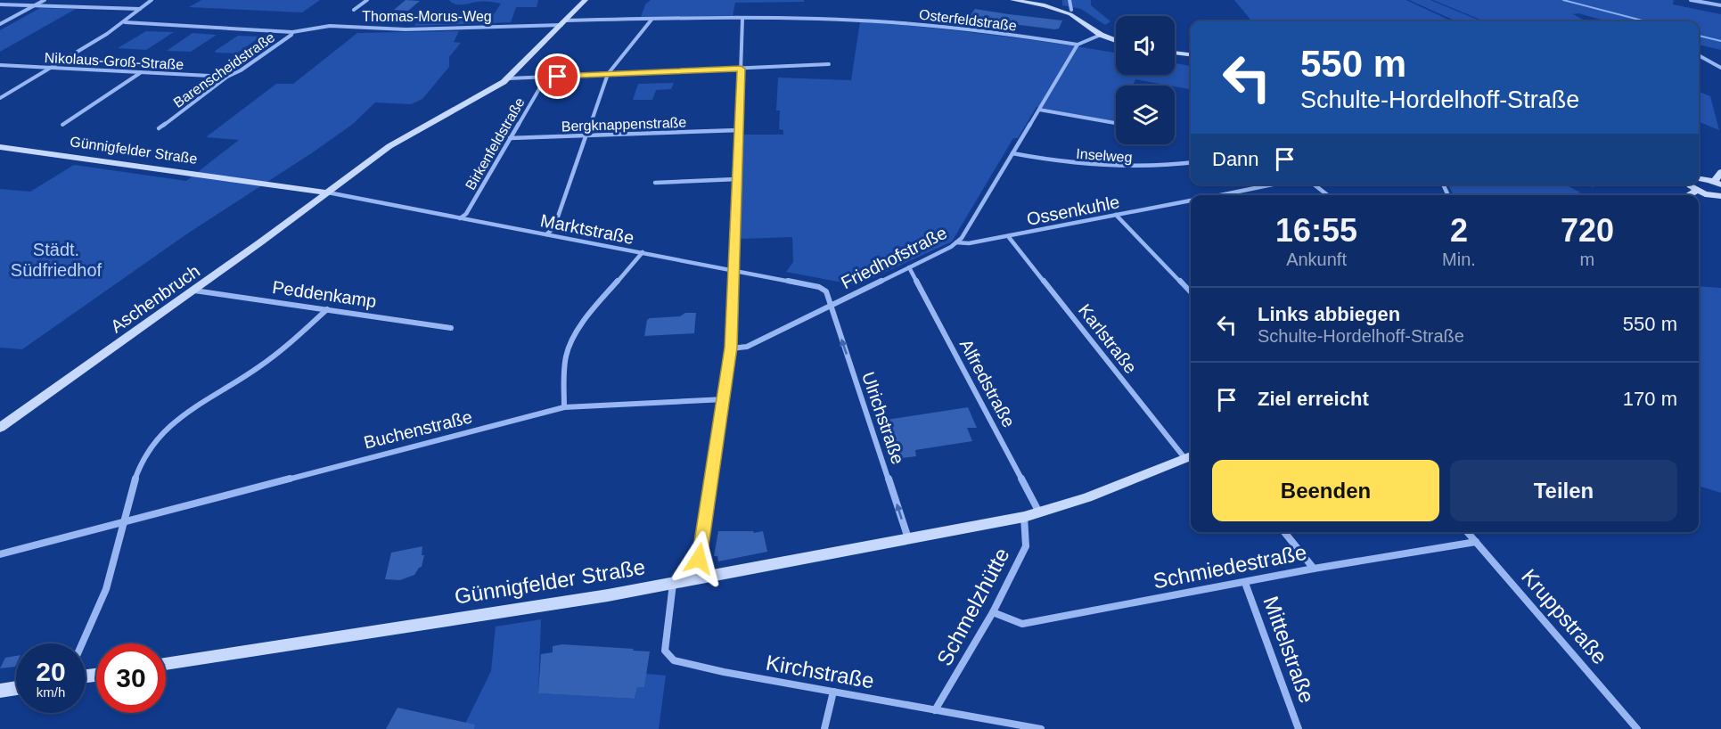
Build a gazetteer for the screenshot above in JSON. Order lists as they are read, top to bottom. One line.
{"streets":{"street":["Thomas-Morus-Weg","Osterfeldstraße","Nikolaus-Groß-Straße","Barenscheidstraße","Bergknappenstraße","Birkenfeldstraße","Günnigfelder Straße","Inselweg","Ossenkuhle","Marktstraße","Friedhofstraße","Peddenkamp","Aschenbruch","Karlstraße","Alfredstraße","Ulrichstraße","Buchenstraße","Schmiedestraße","Schmelzhütte","Kruppstraße","Mittelstraße","Kirchstraße"]},"crossings":[["Thomas-Morus-Weg","Osterfeldstraße"],["Thomas-Morus-Weg","Barenscheidstraße"],["Thomas-Morus-Weg","Aschenbruch"],["Osterfeldstraße","Friedhofstraße"],["Osterfeldstraße","Aschenbruch"],["Nikolaus-Groß-Straße","Barenscheidstraße"],["Bergknappenstraße","Birkenfeldstraße"],["Birkenfeldstraße","Marktstraße"],["Günnigfelder Straße","Marktstraße"],["Günnigfelder Straße","Aschenbruch"],["Günnigfelder Straße","Karlstraße"],["Günnigfelder Straße","Alfredstraße"],["Günnigfelder Straße","Ulrichstraße"],["Günnigfelder Straße","Schmelzhütte"],["Günnigfelder Straße","Kirchstraße"],["Inselweg","Friedhofstraße"],["Ossenkuhle","Friedhofstraße"],["Ossenkuhle","Karlstraße"],["Marktstraße","Friedhofstraße"],["Marktstraße","Aschenbruch"],["Marktstraße","Ulrichstraße"],["Friedhofstraße","Alfredstraße"],["Friedhofstraße","Ulrichstraße"],["Peddenkamp","Aschenbruch"],["Schmiedestraße","Schmelzhütte"],["Schmiedestraße","Kruppstraße"],["Schmiedestraße","Mittelstraße"],["Schmelzhütte","Kirchstraße"]],"one_way":["Ulrichstraße"],"parks":["Städt. Südfriedhof"],"page":{"turn":["550 m","Schulte-Hordelhoff-Straße"],"then":"Dann","eta":["16:55","Ankunft","2","Min.","720","m"],"list":[{"name":"Links abbiegen","note":"Schulte-Hordelhoff-Straße","value":"550 m"},{"name":"Ziel erreicht","value":"170 m"}],"buttons":["Beenden","Teilen"],"speed":"20 km/h","limit":"30"}}
